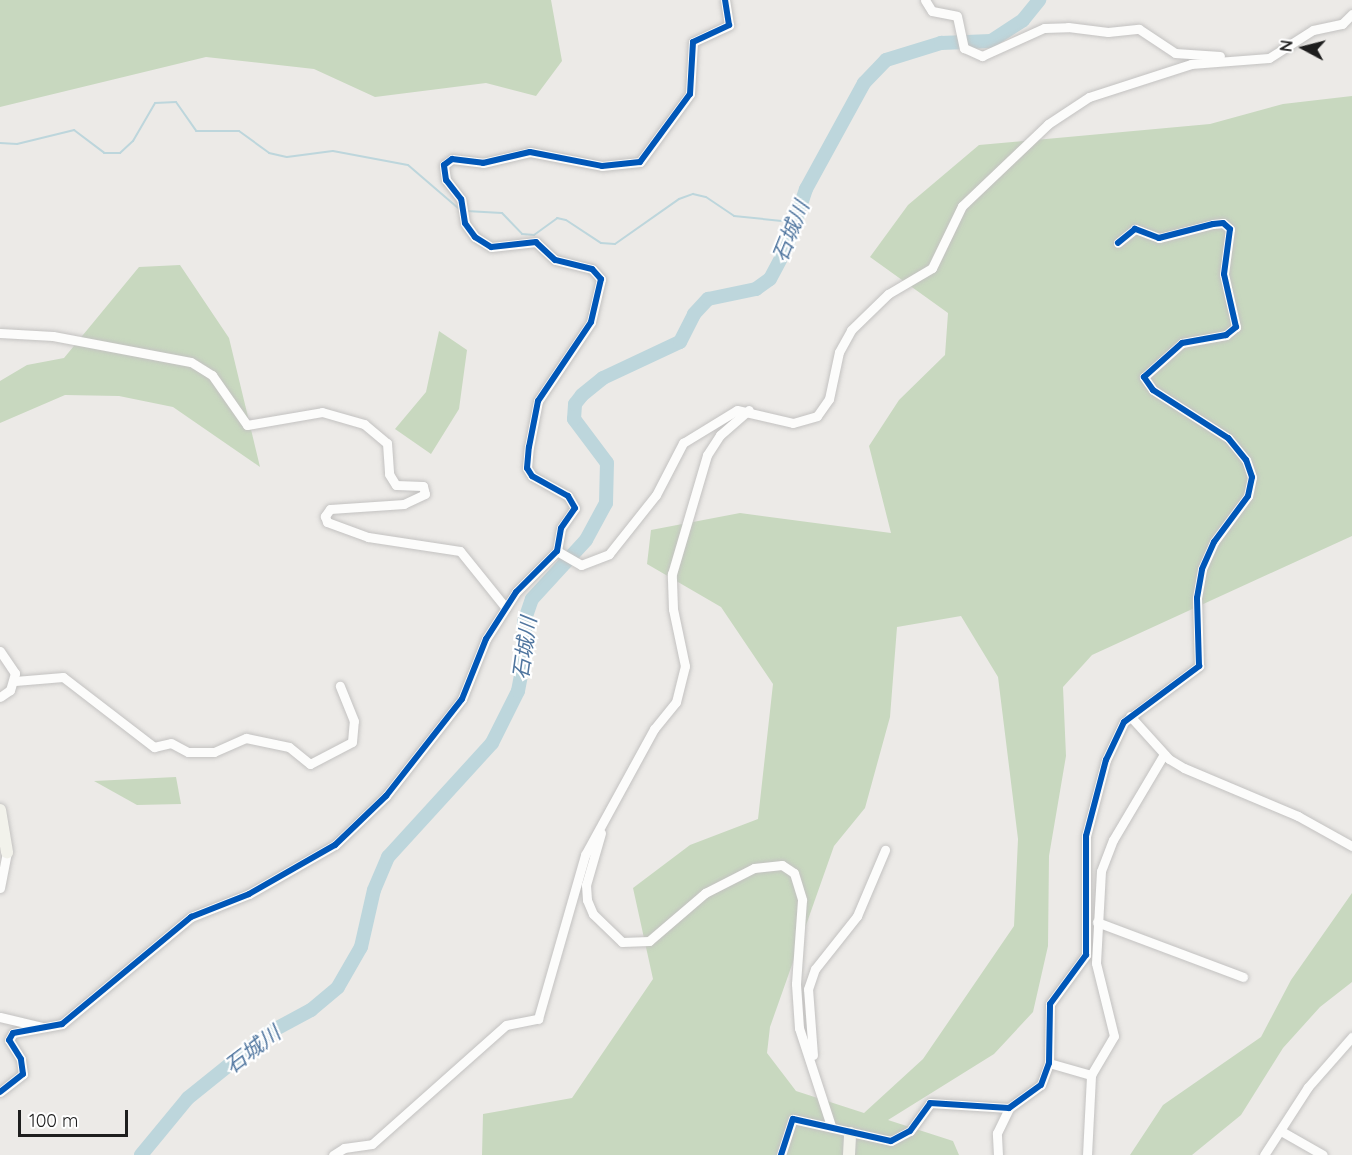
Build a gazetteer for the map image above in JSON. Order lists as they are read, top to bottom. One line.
{"water":["石城川"],"scale_bar":"100 m","north":"left"}
